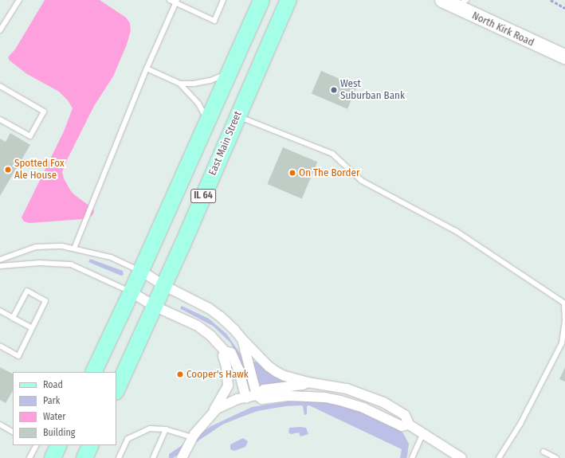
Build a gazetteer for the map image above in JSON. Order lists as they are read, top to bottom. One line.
{"streets":{"main road":["North Kirk Road","East Main Street","IL 64"]},"places":["West Suburban Bank","Spotted Fox Ale House","On The Border","Cooper's Hawk"],"legend":["Road","Park","Water","Building"]}
